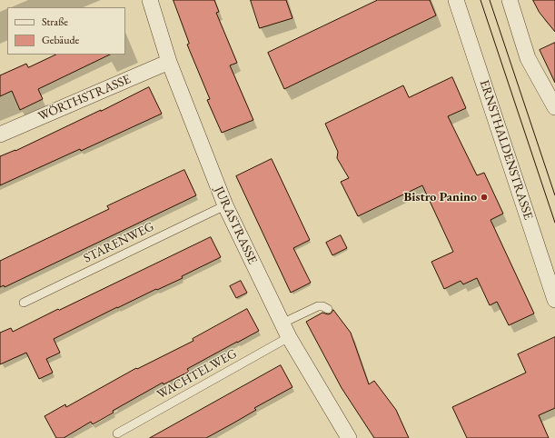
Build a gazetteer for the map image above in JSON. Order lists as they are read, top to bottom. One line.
{"streets":{"street":["WÖRTHSTRASSE","ERNSTHALDENSTRASSE","JURASTRASSE"],"lane":["STARENWEG","WACHTELWEG"]},"crossings":[["WÖRTHSTRASSE","JURASTRASSE"],["JURASTRASSE","STARENWEG"],["JURASTRASSE","WACHTELWEG"]],"places":["Bistro Panino"],"legend":["Straße","Gebäude"]}
